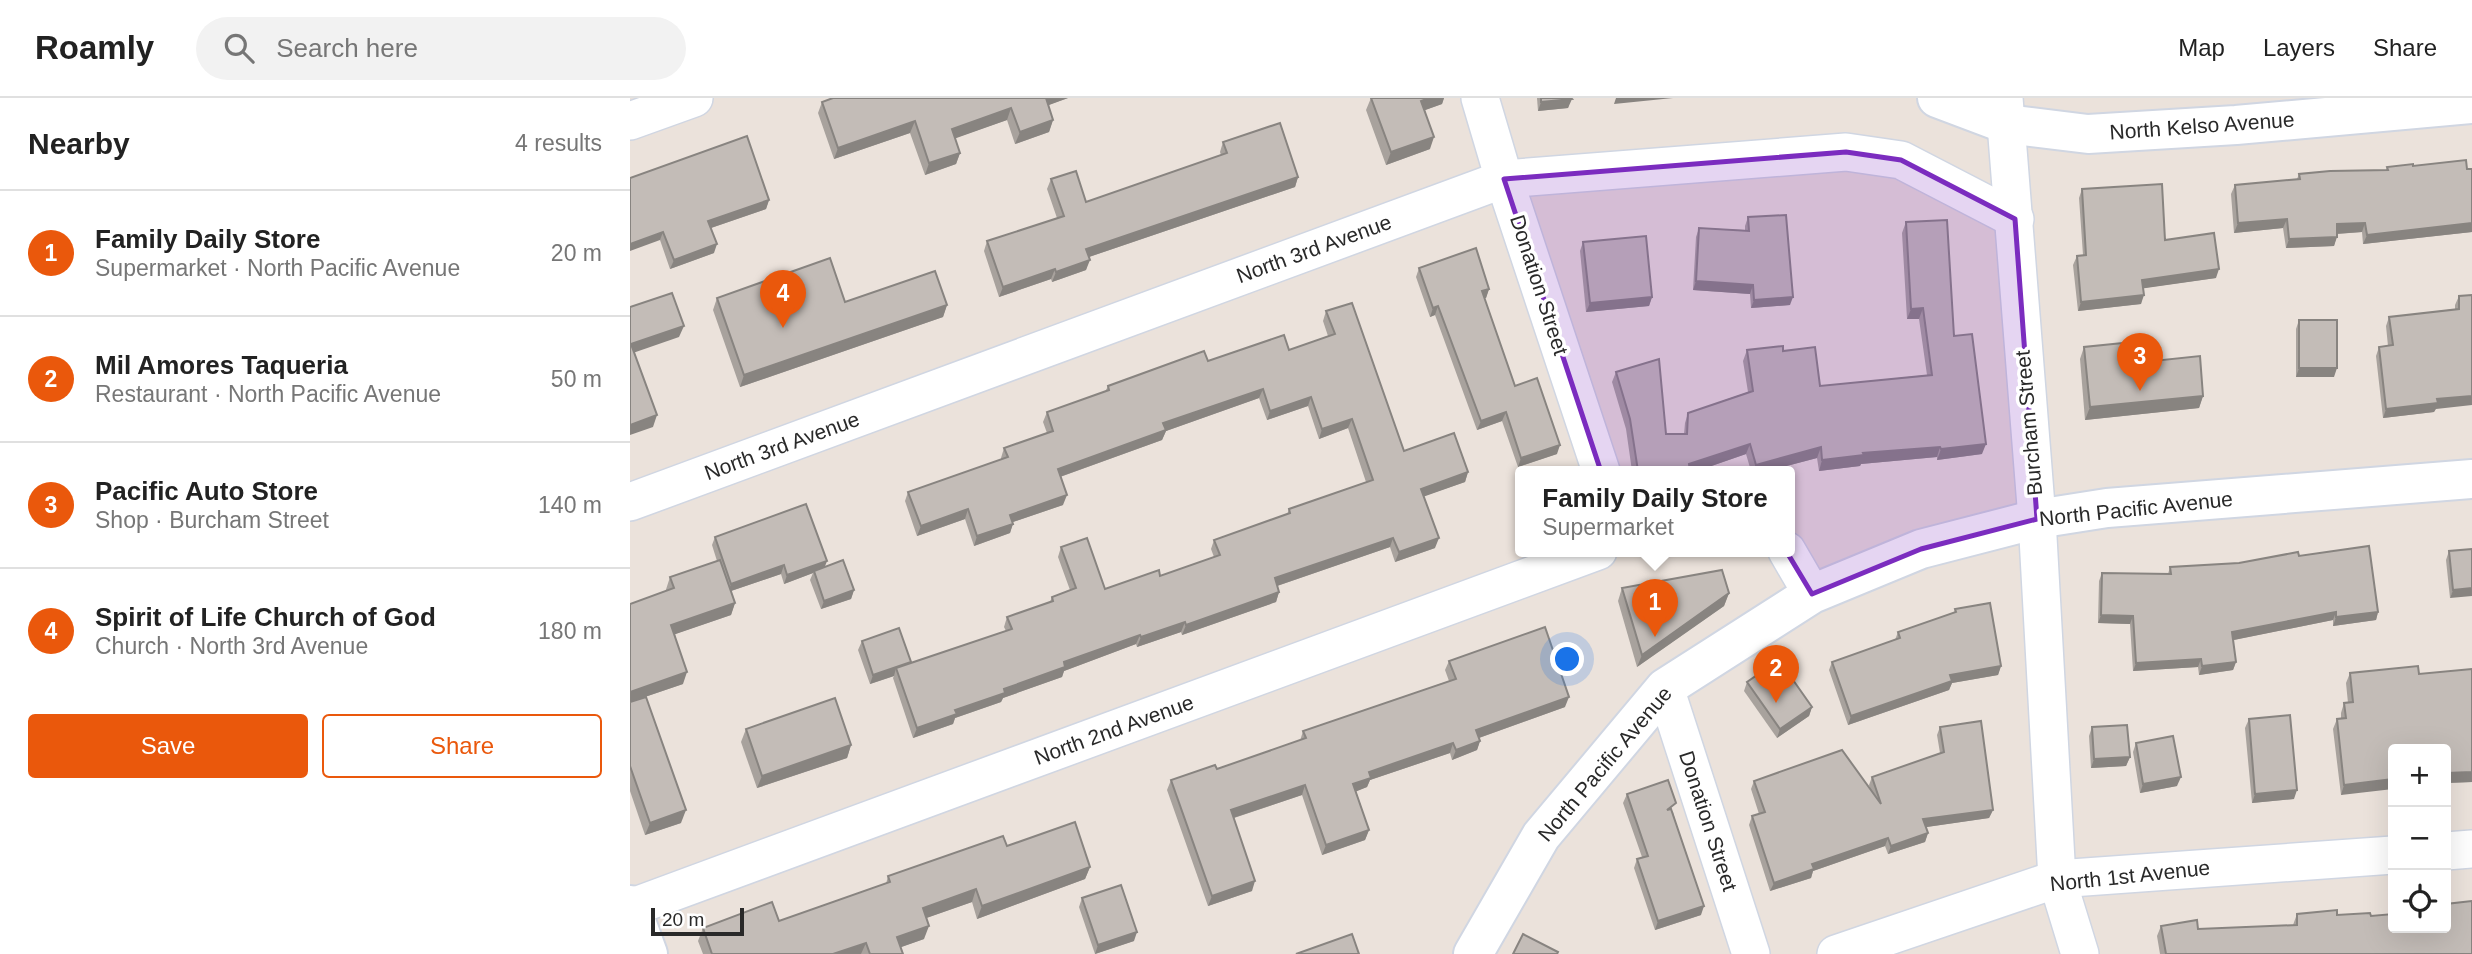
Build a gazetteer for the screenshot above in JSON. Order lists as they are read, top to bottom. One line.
{"streets":{"street":["North Kelso Avenue","North 3rd Avenue","Donation Street","Burcham Street","North Pacific Avenue","North 2nd Avenue","North 1st Avenue"]},"crossings":[["North Kelso Avenue","Burcham Street"],["North 3rd Avenue","Donation Street"],["North 3rd Avenue","Burcham Street"],["Donation Street","North Pacific Avenue"],["Burcham Street","North Pacific Avenue"],["Burcham Street","North 1st Avenue"]],"scale_bar":"20 m","page":{"header":"Roamly","search":"Search here","nav":["Map","Layers","Share"],"heading":["Nearby","4 results"],"list":[{"mark":"1","name":"Family Daily Store","note":"Supermarket · North Pacific Avenue","value":"20 m"},{"mark":"2","name":"Mil Amores Taqueria","note":"Restaurant · North Pacific Avenue","value":"50 m"},{"mark":"3","name":"Pacific Auto Store","note":"Shop · Burcham Street","value":"140 m"},{"mark":"4","name":"Spirit of Life Church of God","note":"Church · North 3rd Avenue","value":"180 m"}],"pins":["4","3","1","2"],"popup":["Family Daily Store","Supermarket"],"buttons":["Save","Share"],"map_buttons":["+","−"],"scale":"20 m"}}
